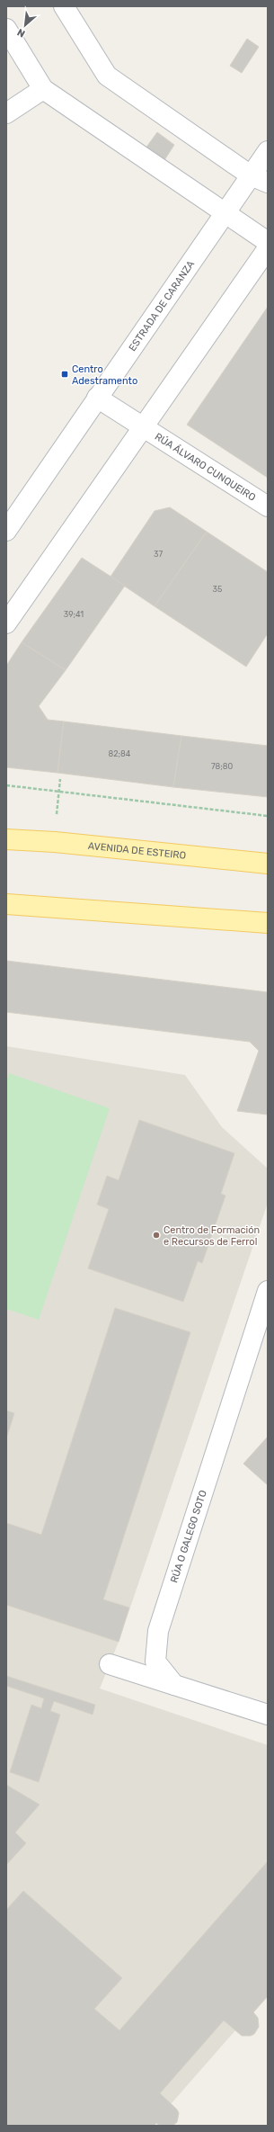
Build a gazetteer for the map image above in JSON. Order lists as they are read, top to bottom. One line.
{"streets":{"main road":["AVENIDA DE ESTEIRO"],"street":["ESTRADA DE CARANZA","RÚA ÁLVARO CUNQUEIRO","RÚA O GALEGO SOTO"]},"crossings":[["ESTRADA DE CARANZA","RÚA ÁLVARO CUNQUEIRO"]],"places":{"transit":["Centro Adestramento"],"other":["Centro de Formación e Recursos de Ferrol"]},"house_numbers":["37","35","39;41","82;84","78;80"],"north":"bottom left"}
